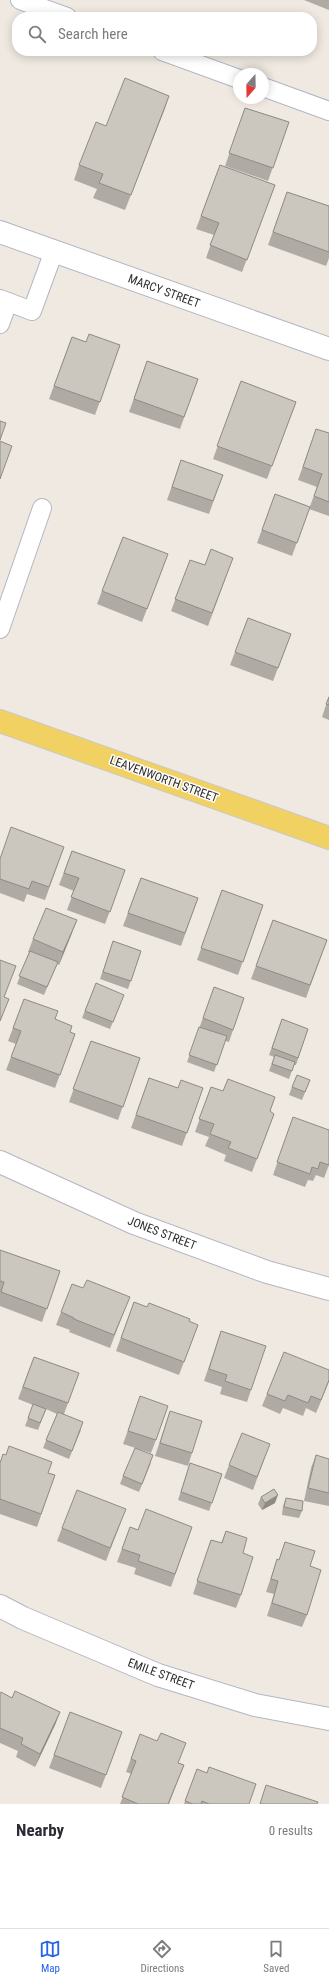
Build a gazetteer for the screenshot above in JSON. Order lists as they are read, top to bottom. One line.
{"streets":{"main road":["LEAVENWORTH STREET"],"street":["MARCY STREET","JONES STREET","EMILE STREET"]},"north":"bottom","page":{"search":"Search here","heading":["Nearby","0 results"],"nav":["Map","Directions","Saved"]}}
